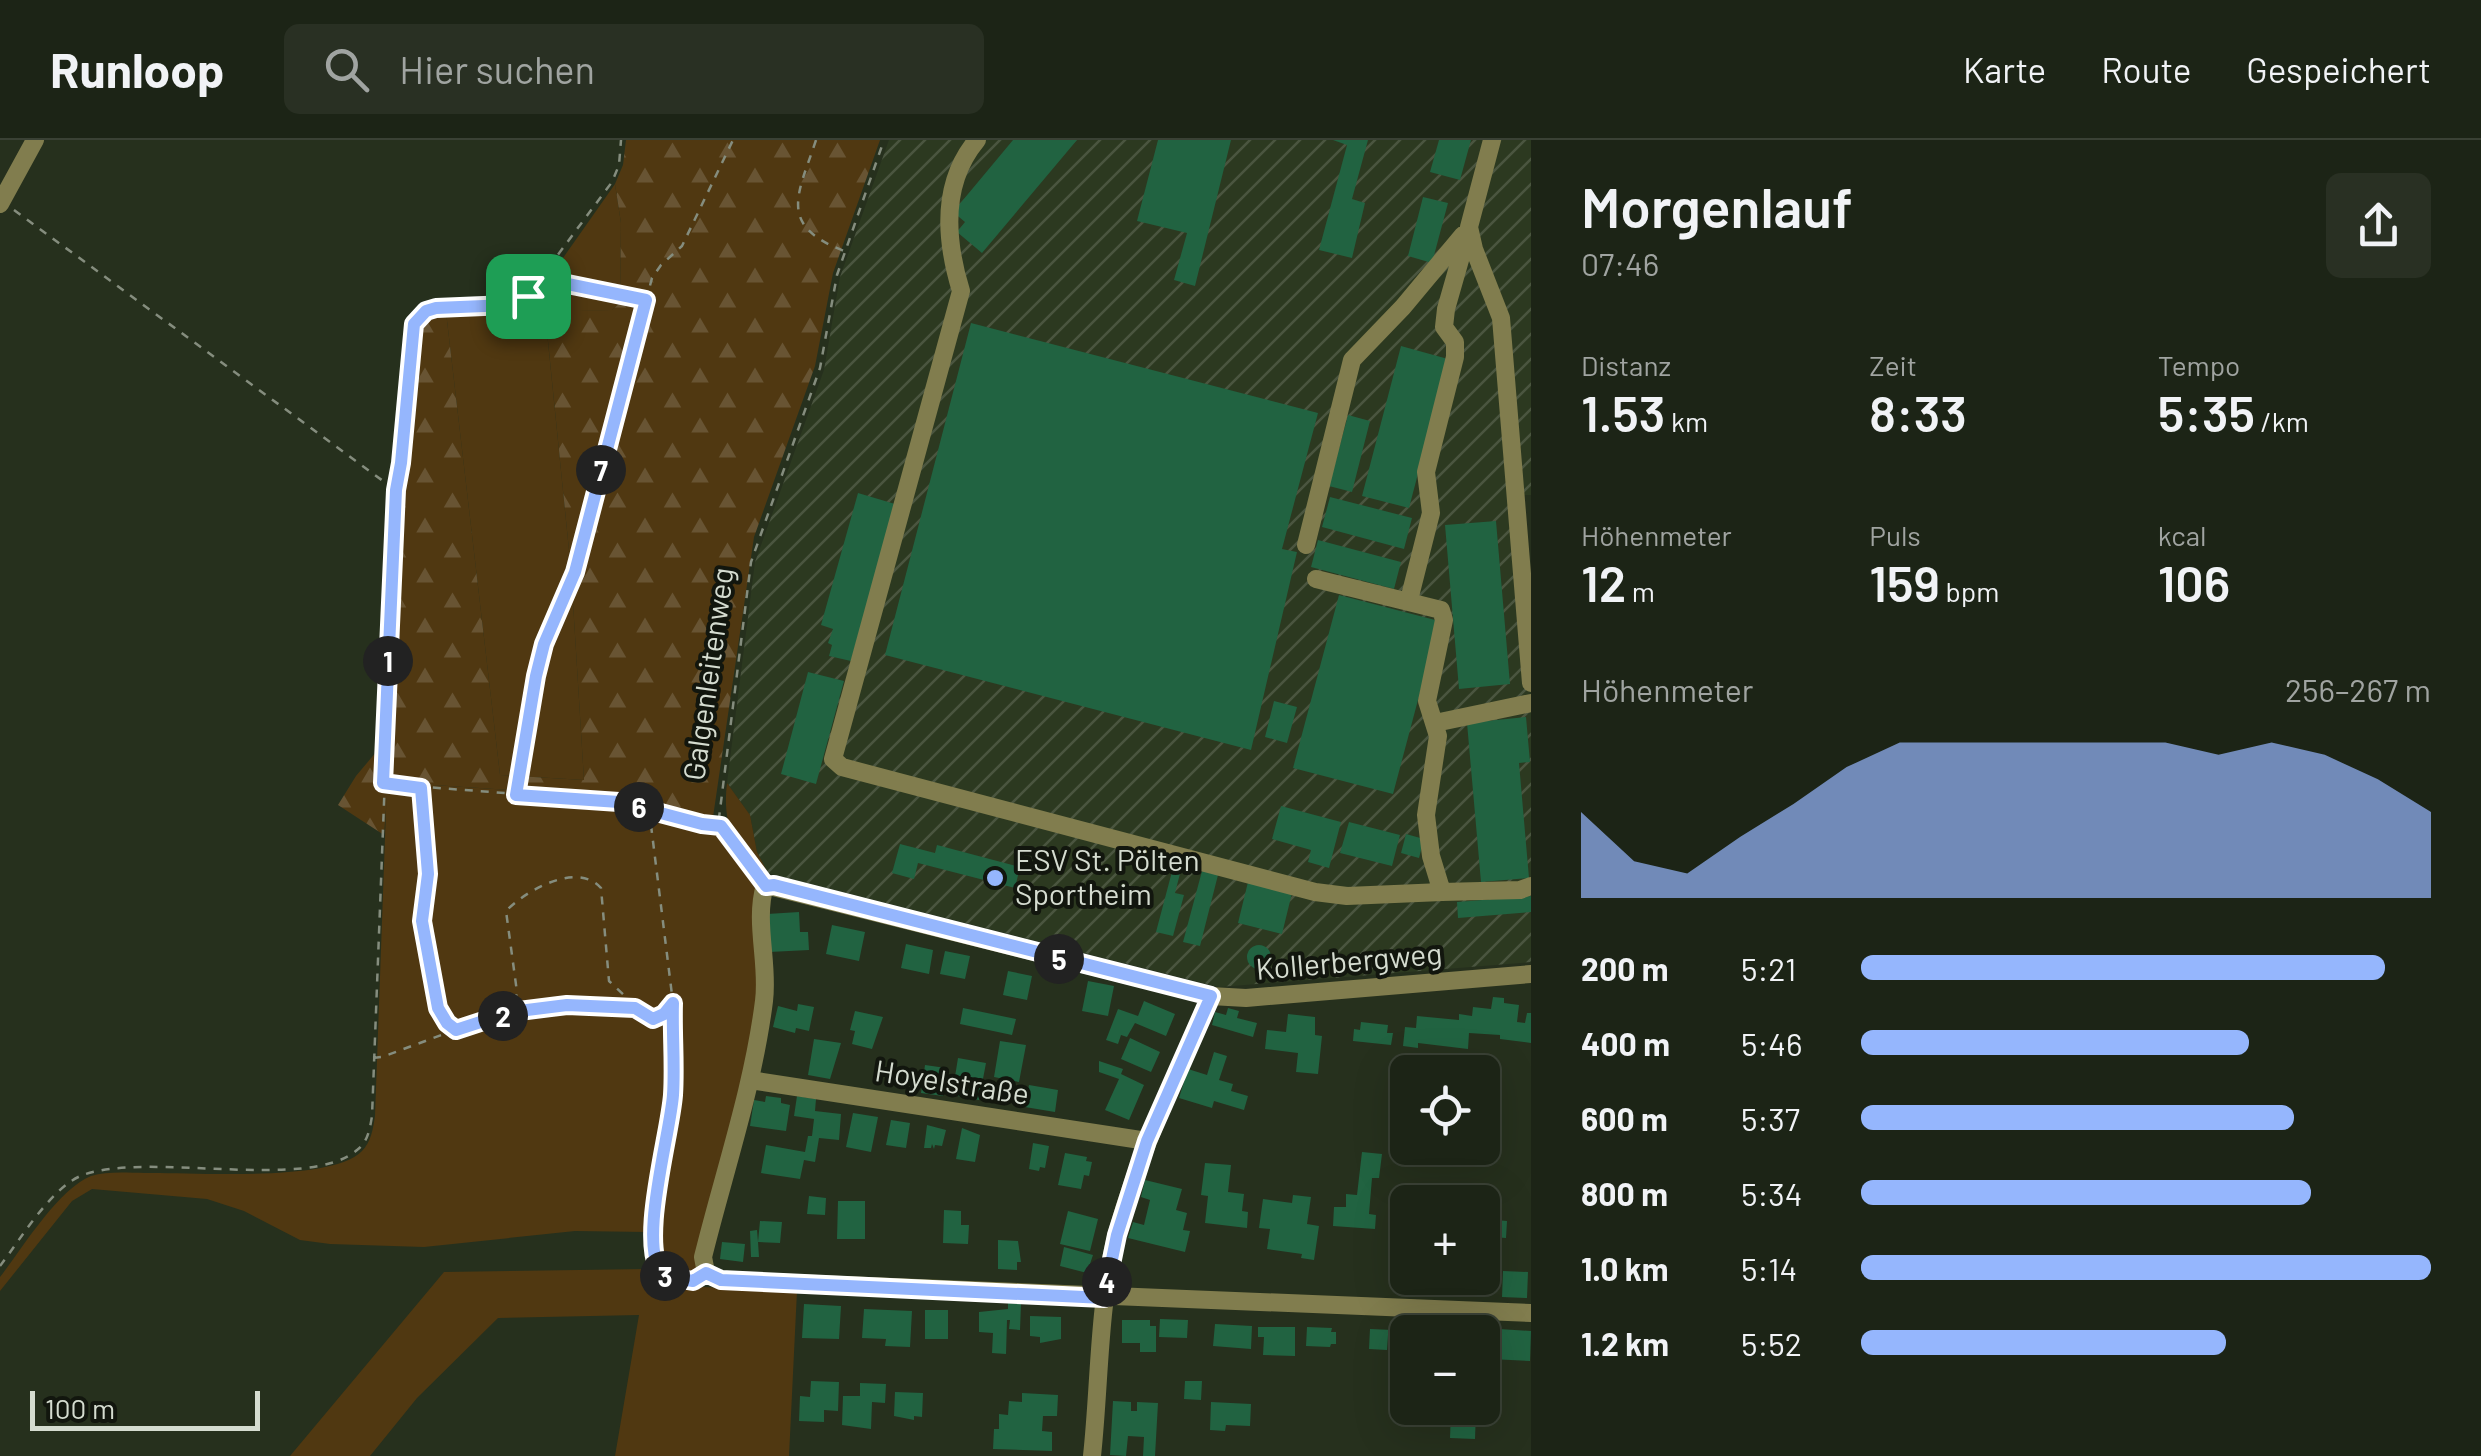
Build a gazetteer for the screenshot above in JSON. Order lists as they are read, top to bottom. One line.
{"streets":{"street":["Kollerbergweg","Hoyelstraße"],"path":["Galgenleitenweg"]},"crossings":[["Galgenleitenweg","Kollerbergweg"]],"places":["ESV St. Pölten Sportheim"],"scale_bar":"100 m","page":{"header":"Runloop","search":"Hier suchen","nav":["Karte","Route","Gespeichert"],"heading":["Morgenlauf","07:46"],"stats":[["Distanz","1.53 km"],["Zeit","8:33"],["Tempo","5:35 /km"],["Höhenmeter","12 m"],["Puls","159 bpm"],["kcal","106"]],"pins":["7","1","6","5","2","3","4"],"chart":["Höhenmeter","256–267 m"],"list":[{"name":"200 m","note":"5:21"},{"name":"400 m","note":"5:46"},{"name":"600 m","note":"5:37"},{"name":"800 m","note":"5:34"},{"name":"1.0 km","note":"5:14"},{"name":"1.2 km","note":"5:52"}],"map_buttons":["+","−"],"scale":"100 m"}}
